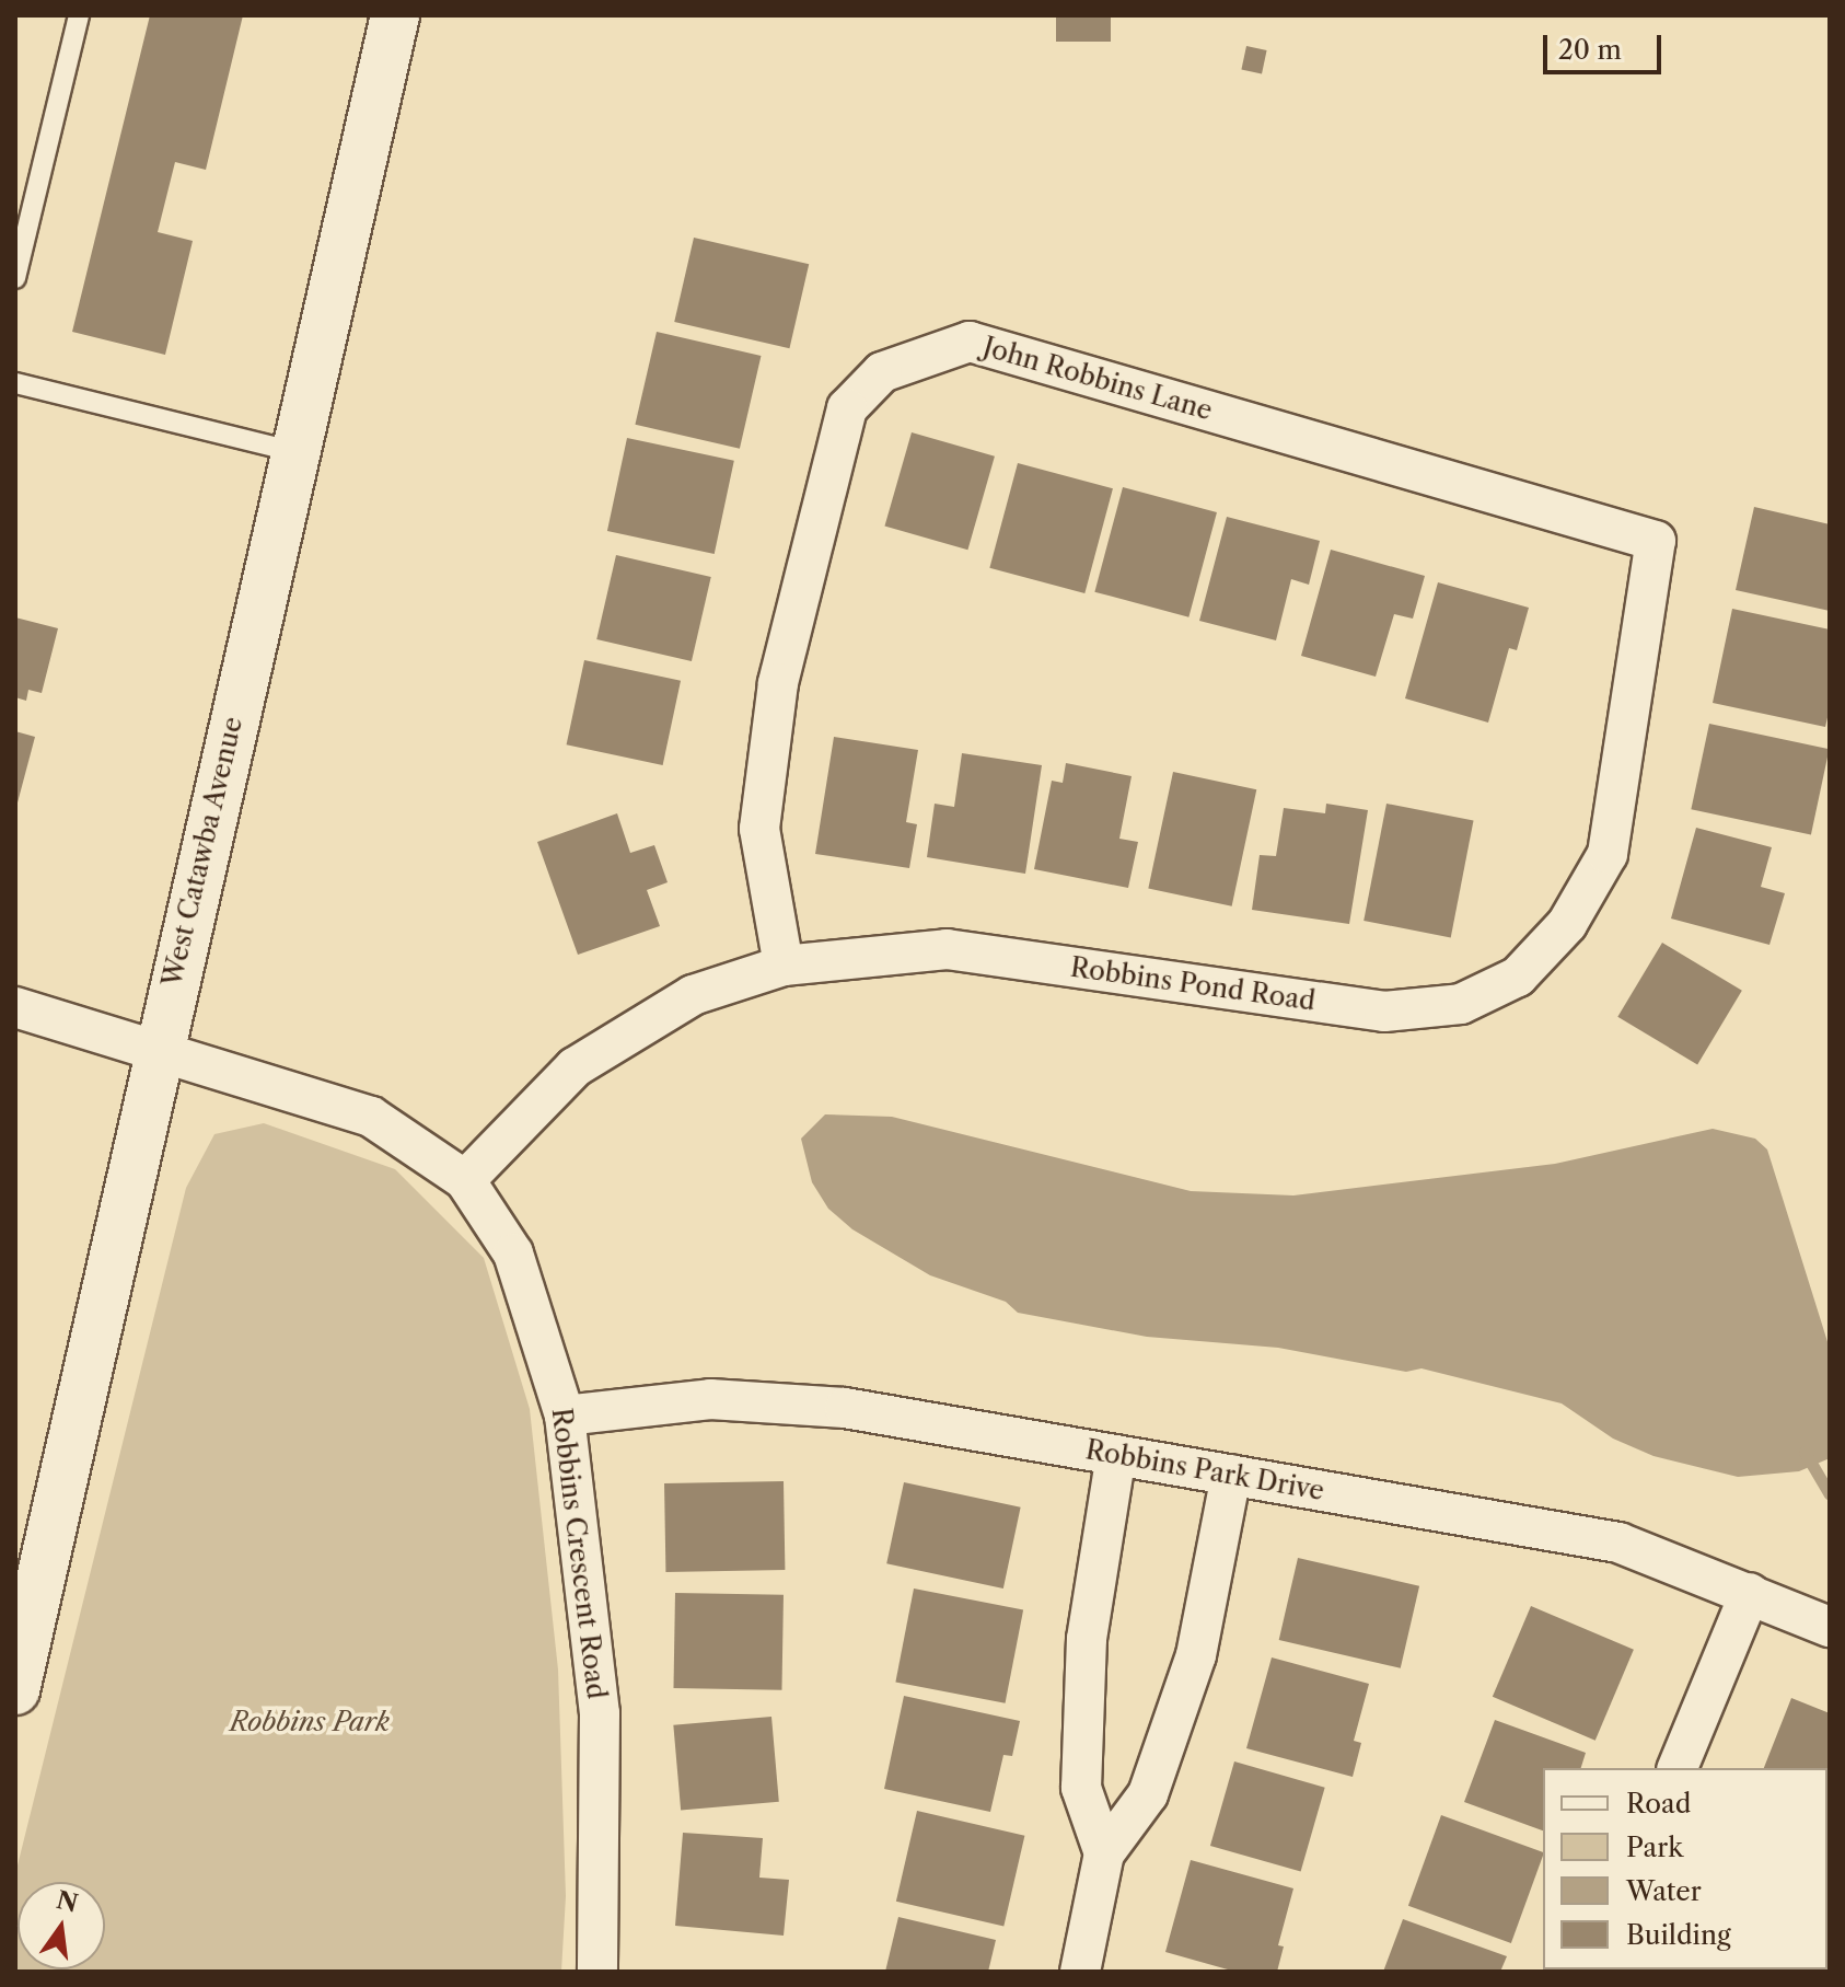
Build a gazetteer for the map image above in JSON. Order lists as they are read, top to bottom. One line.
{"streets":{"main road":["West Catawba Avenue"],"street":["John Robbins Lane","Robbins Pond Road","Robbins Park Drive","Robbins Crescent Road"]},"crossings":[["John Robbins Lane","Robbins Pond Road"],["West Catawba Avenue","Robbins Crescent Road"],["Robbins Pond Road","Robbins Crescent Road"],["Robbins Park Drive","Robbins Crescent Road"]],"parks":["Robbins Park"],"legend":["Road","Park","Water","Building"],"scale_bar":"20 m","north":"top"}
